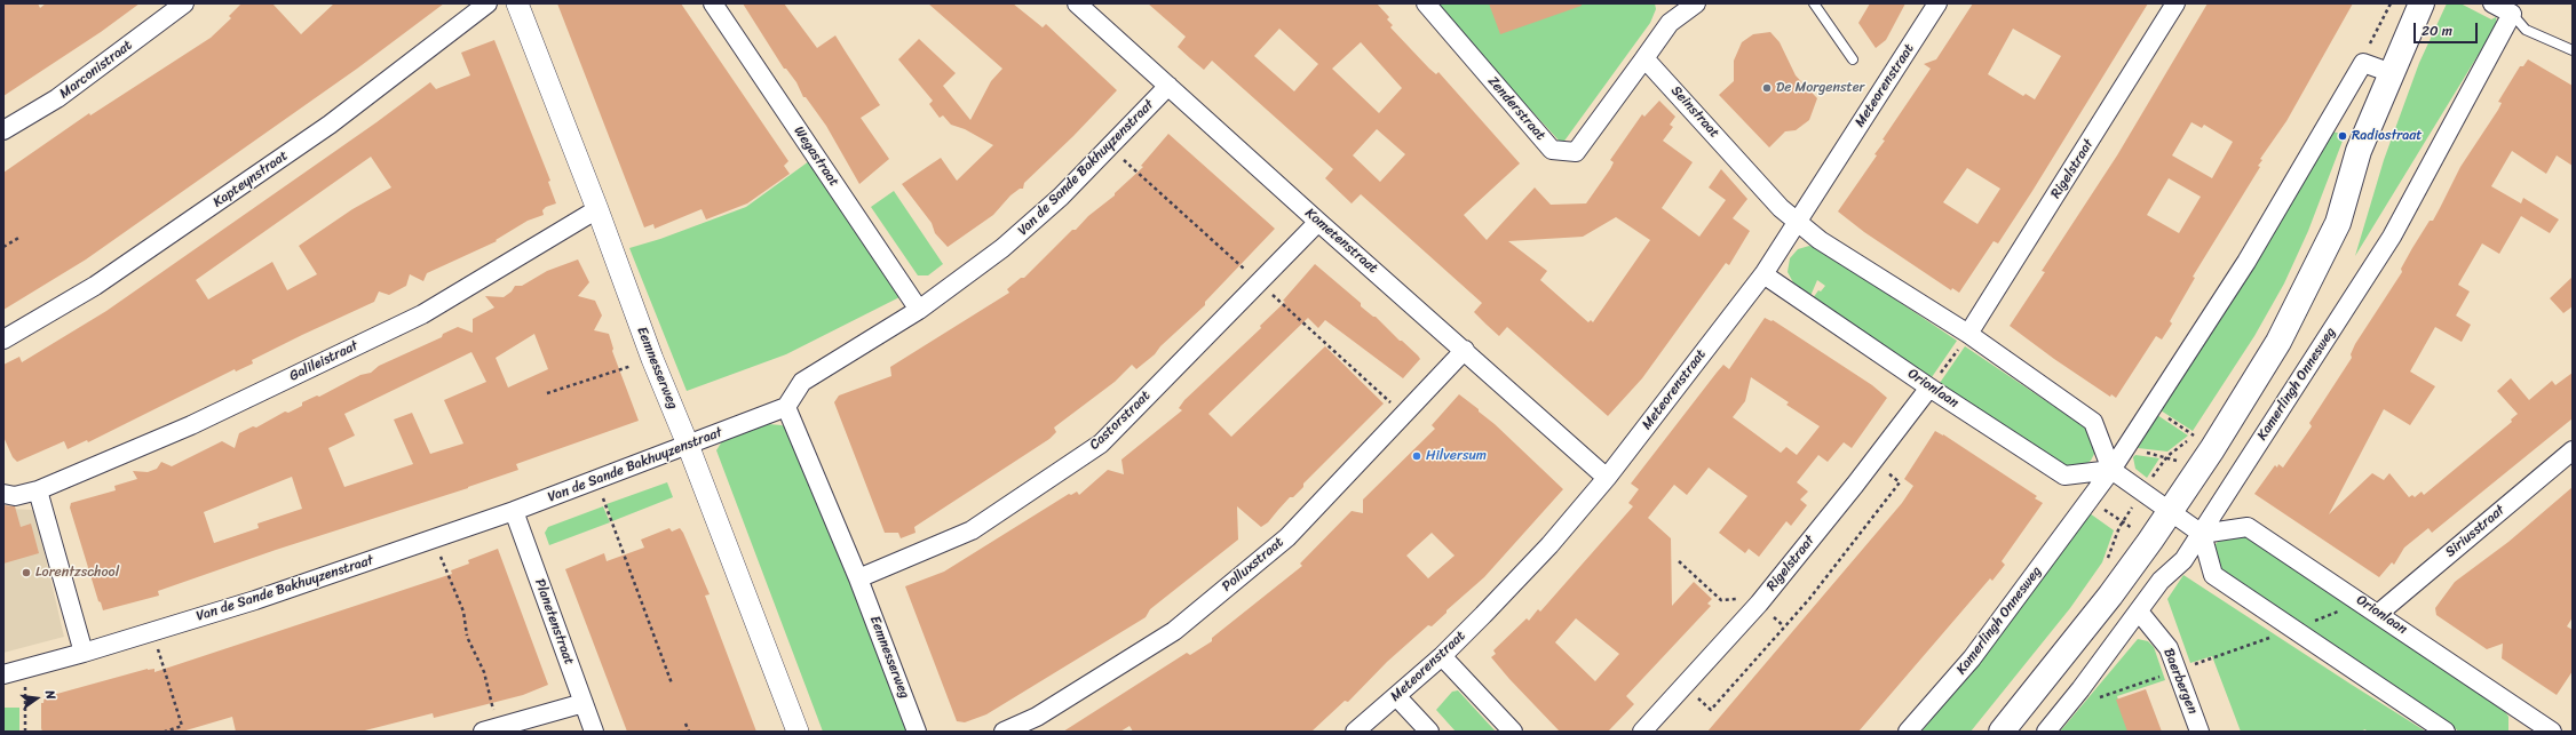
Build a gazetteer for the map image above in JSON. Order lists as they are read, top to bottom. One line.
{"streets":{"street":["Marconistraat","Meteorenstraat","Zenderstraat","Seinstraat","Wegastraat","Van de Sande Bakhuyzenstraat","Rigelstraat","Kapteynstraat","Kometenstraat","Galileistraat","Eemnesserweg","Kamerlingh Onnesweg","Orionlaan","Castorstraat","Siriusstraat","Polluxstraat","Planetenstraat","Baerbergen"]},"crossings":[["Meteorenstraat","Seinstraat"],["Meteorenstraat","Kometenstraat"],["Meteorenstraat","Orionlaan"],["Zenderstraat","Seinstraat"],["Wegastraat","Van de Sande Bakhuyzenstraat"],["Van de Sande Bakhuyzenstraat","Kometenstraat"],["Van de Sande Bakhuyzenstraat","Eemnesserweg"],["Van de Sande Bakhuyzenstraat","Planetenstraat"],["Rigelstraat","Orionlaan"],["Kometenstraat","Castorstraat"],["Kometenstraat","Polluxstraat"],["Galileistraat","Eemnesserweg"],["Eemnesserweg","Castorstraat"],["Kamerlingh Onnesweg","Orionlaan"],["Kamerlingh Onnesweg","Baerbergen"],["Orionlaan","Siriusstraat"]],"places":["De Morgenster","Radiostraat","Hilversum","Lorentzschool"],"scale_bar":"20 m","north":"right"}
